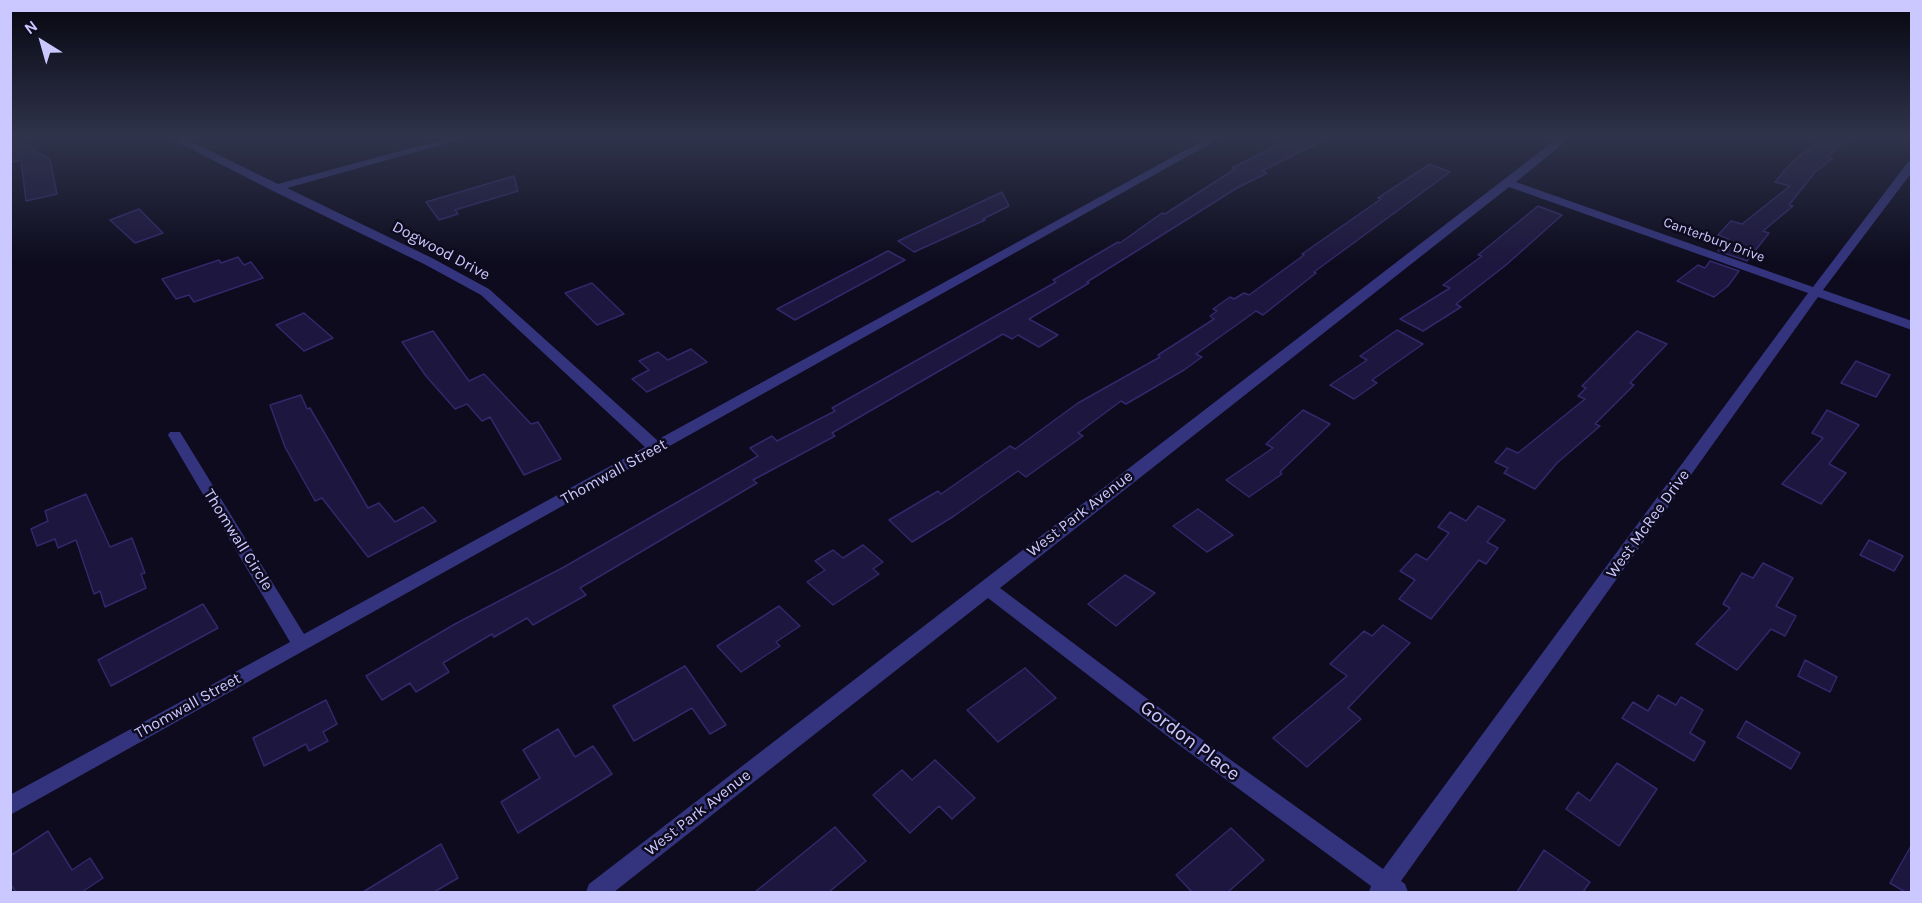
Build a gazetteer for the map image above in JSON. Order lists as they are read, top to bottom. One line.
{"streets":{"street":["Canterbury Drive","Dogwood Drive","Thomwall Street","West Park Avenue","West McRee Drive","Thomwall Circle","Gordon Place"]},"crossings":[["Canterbury Drive","West Park Avenue"],["Canterbury Drive","West McRee Drive"],["Dogwood Drive","Thomwall Street"],["Thomwall Street","Thomwall Circle"],["West Park Avenue","Gordon Place"],["West McRee Drive","Gordon Place"]],"north":"top left"}
